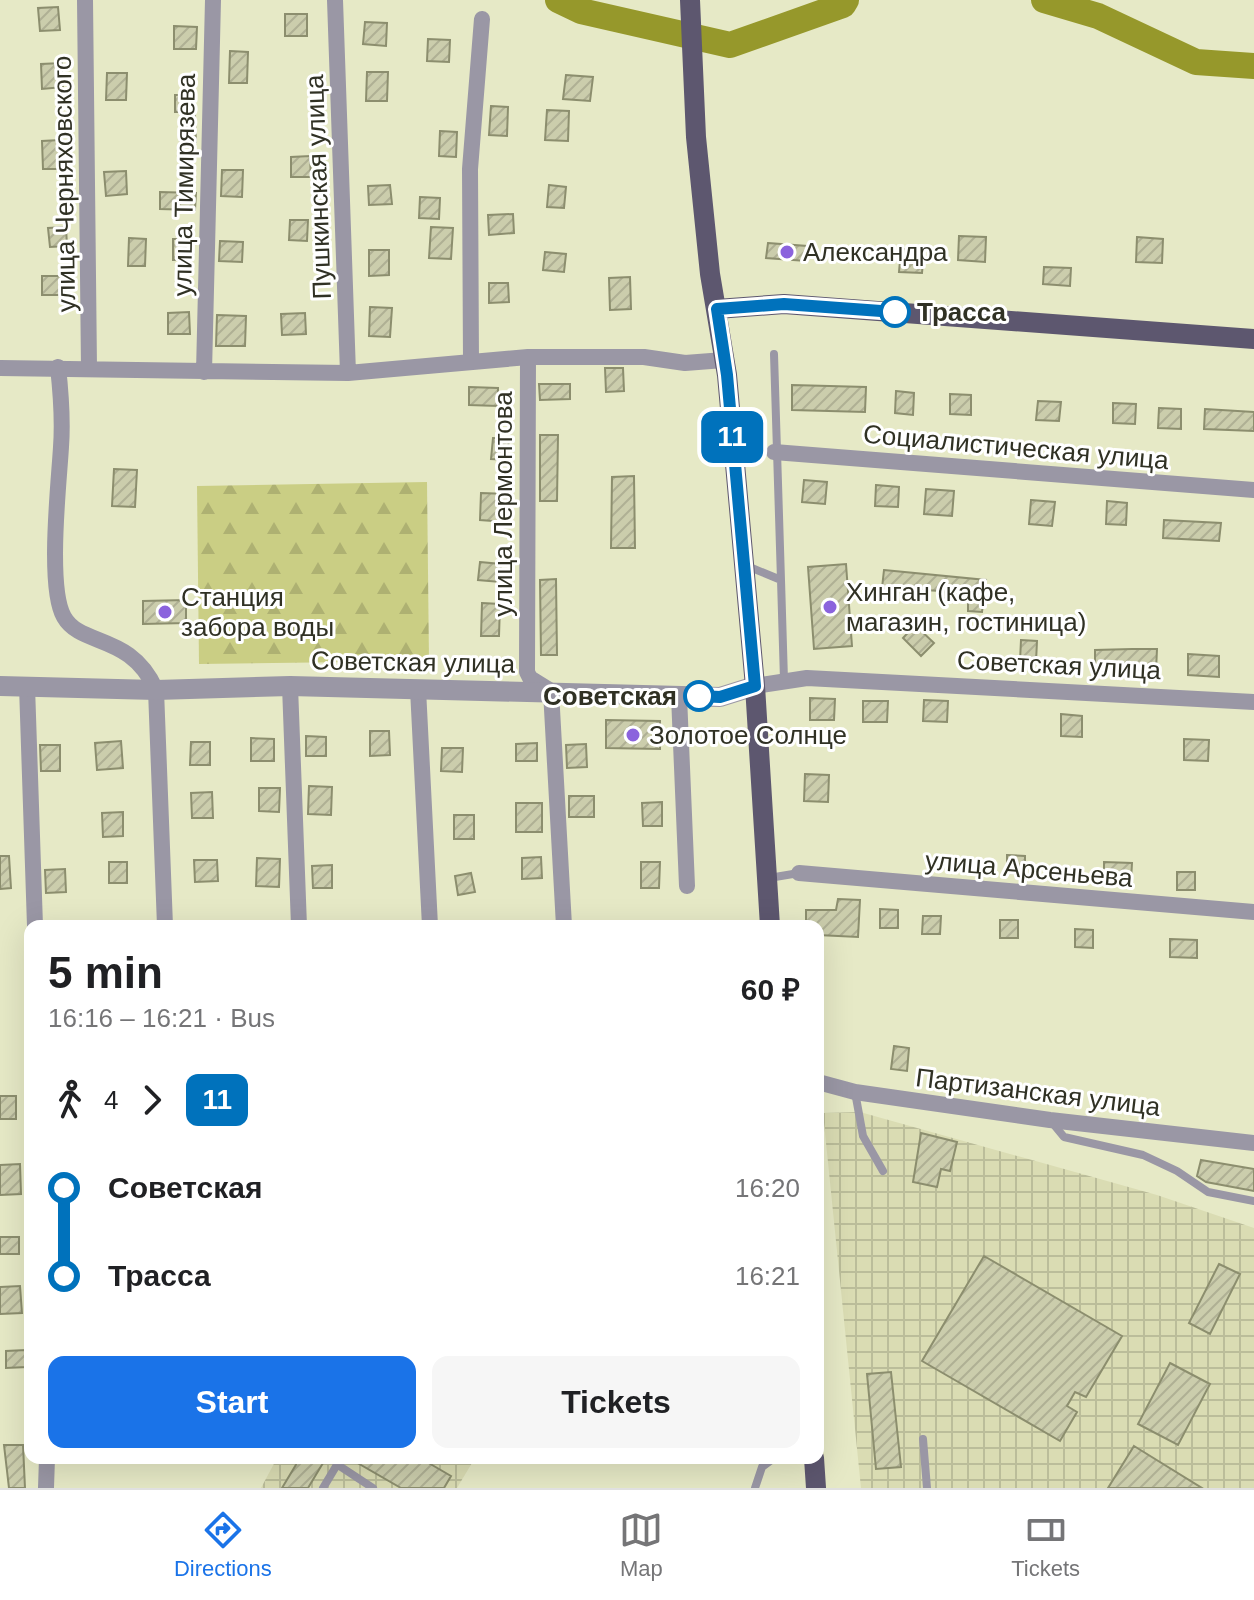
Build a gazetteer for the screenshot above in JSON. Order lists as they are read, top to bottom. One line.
{"streets":{"street":["улица Черняховского","улица Тимирязева","Пушкинская улица","Социалистическая улица","улица Лермонтова","Советская улица","улица Арсеньева","Партизанская улица"]},"crossings":[["улица Черняховского","улица Лермонтова"],["улица Тимирязева","улица Лермонтова"],["Пушкинская улица","улица Лермонтова"],["улица Лермонтова","Советская улица"]],"places":["Александра","Трасса","Хинган (кафе, магазин, гостиница)","Станция забора воды","Советская","Золотое Солнце"],"lines":["bus line 11"],"page":{"on_map":"11","heading":["5 min","16:16 – 16:21 · Bus","60 ₽"],"legs":["4","11"],"list":[{"name":"Советская","value":"16:20"},{"name":"Трасса","value":"16:21"}],"buttons":["Start","Tickets"],"tabs":["Directions","Map","Tickets"]}}
